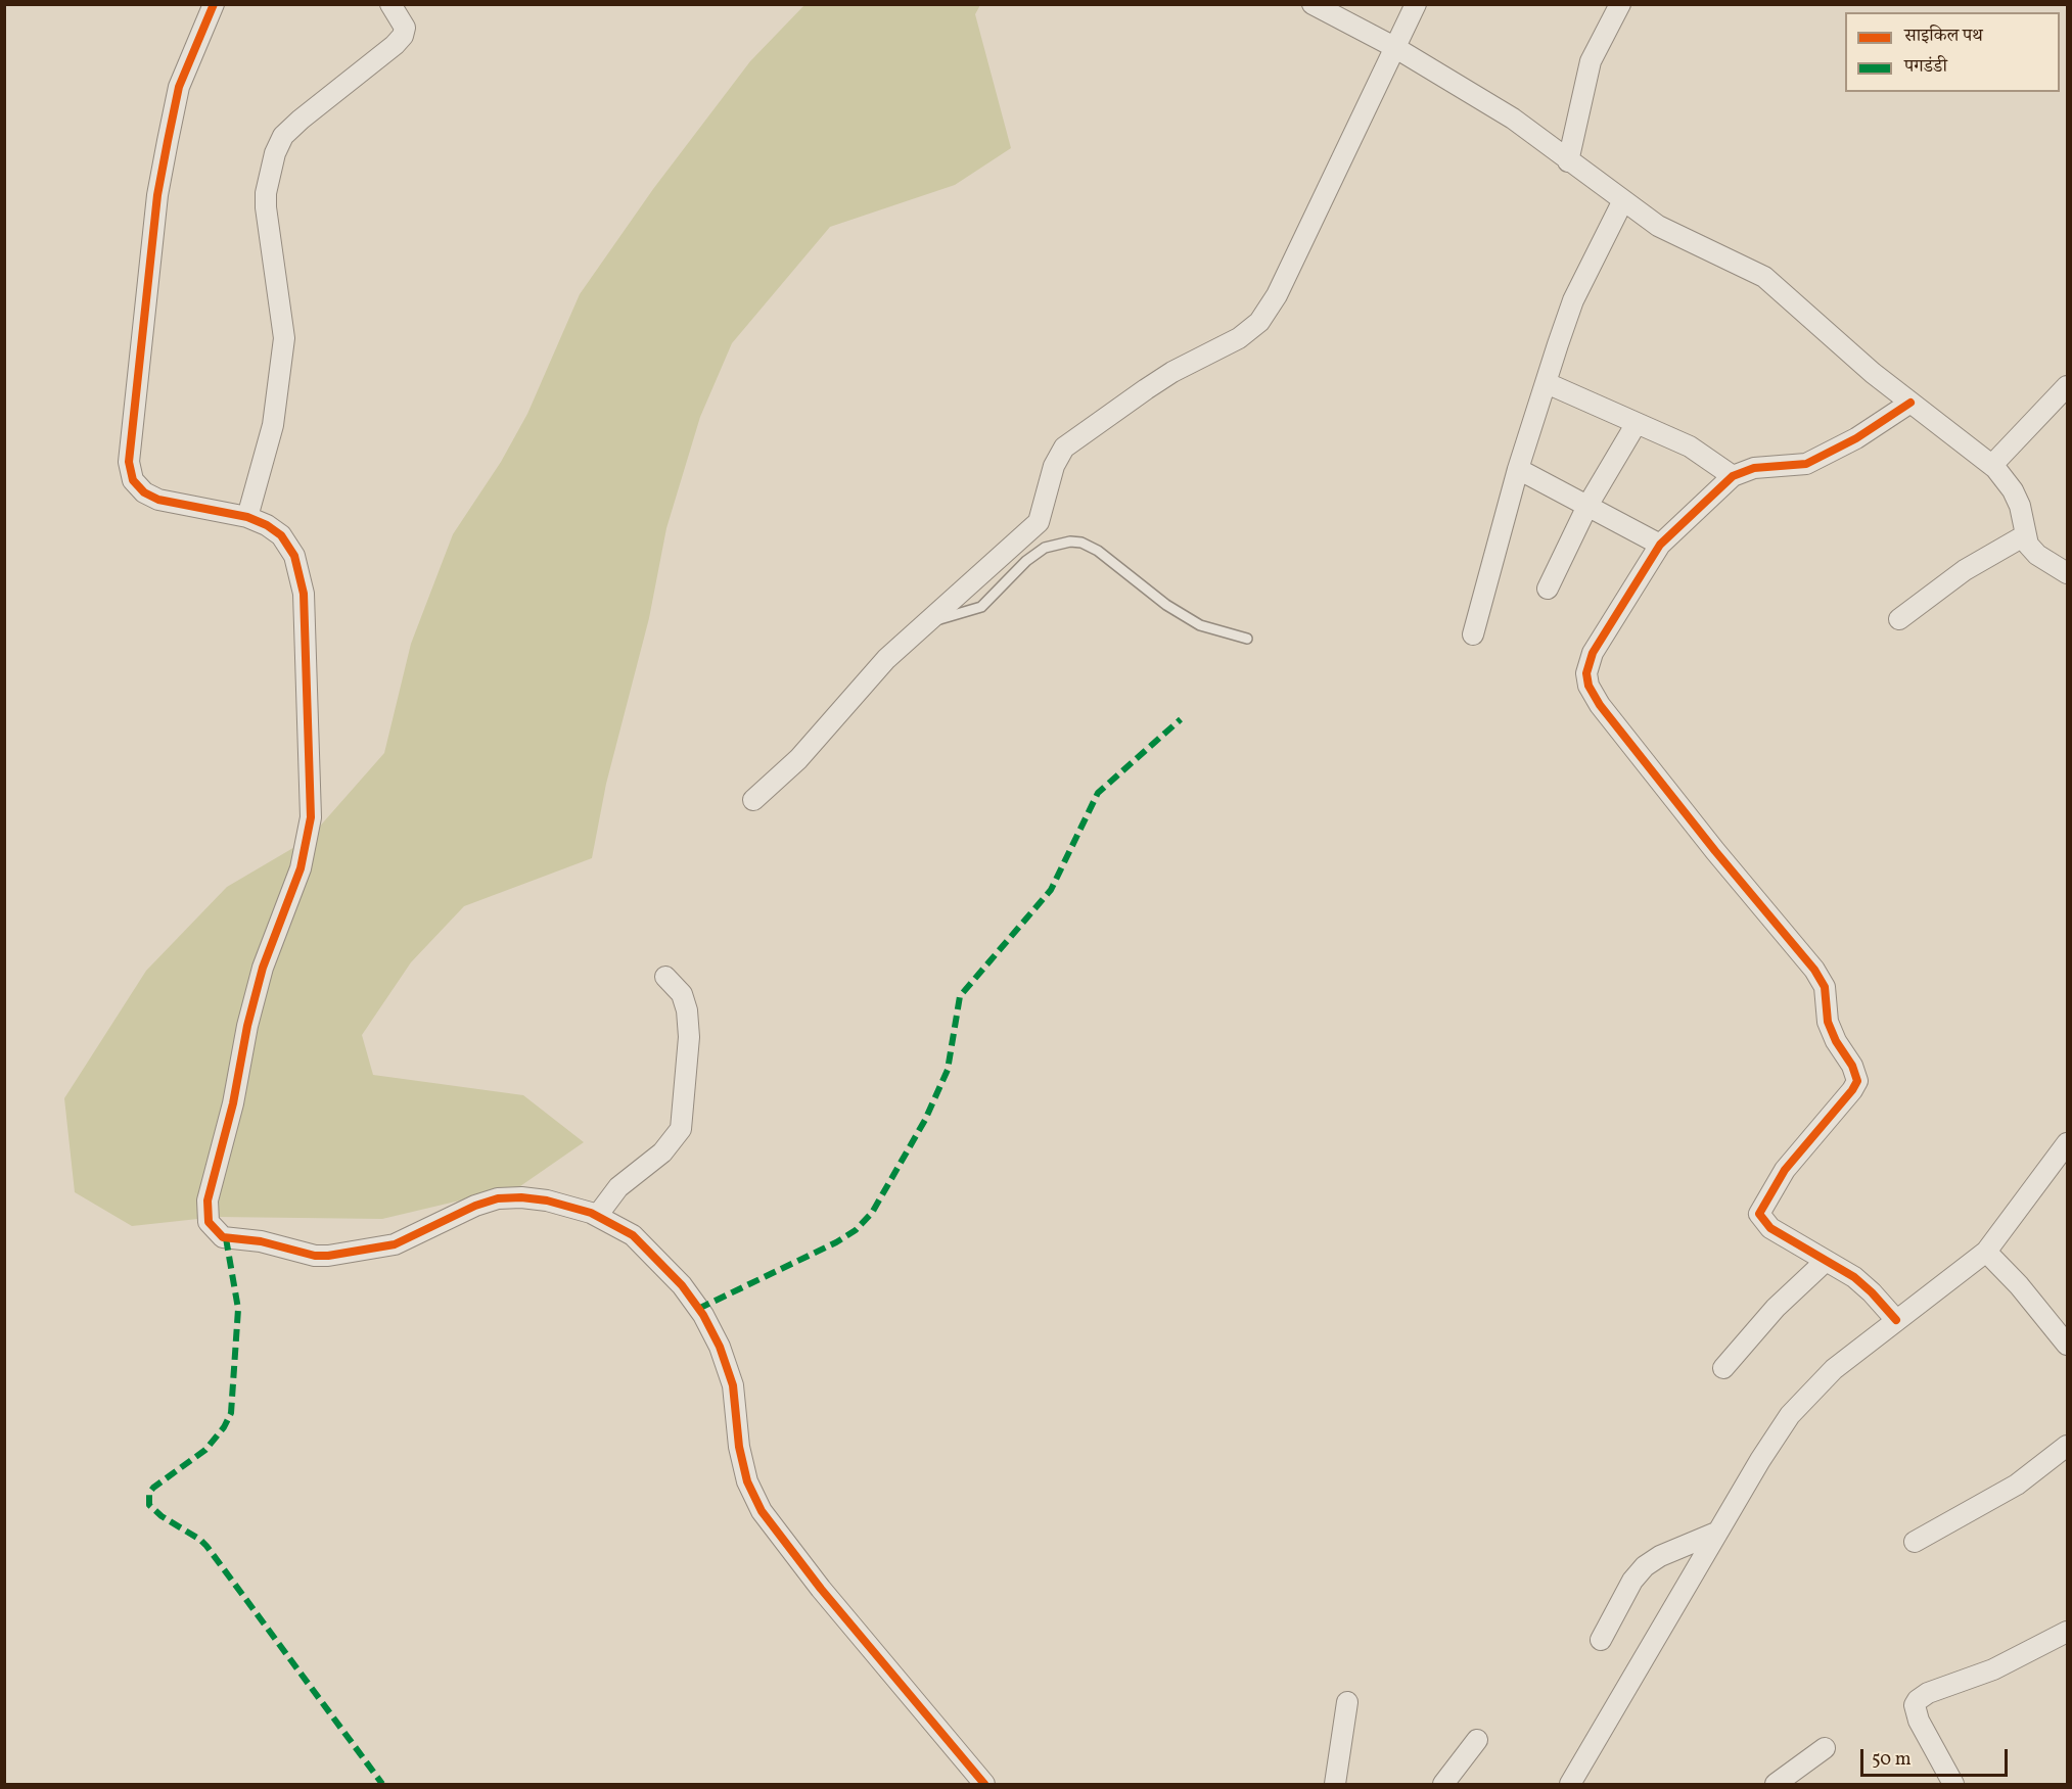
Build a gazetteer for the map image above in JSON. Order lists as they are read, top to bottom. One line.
{"legend":["साइकिल पथ","पगडंडी"],"scale_bar":"50 m"}
